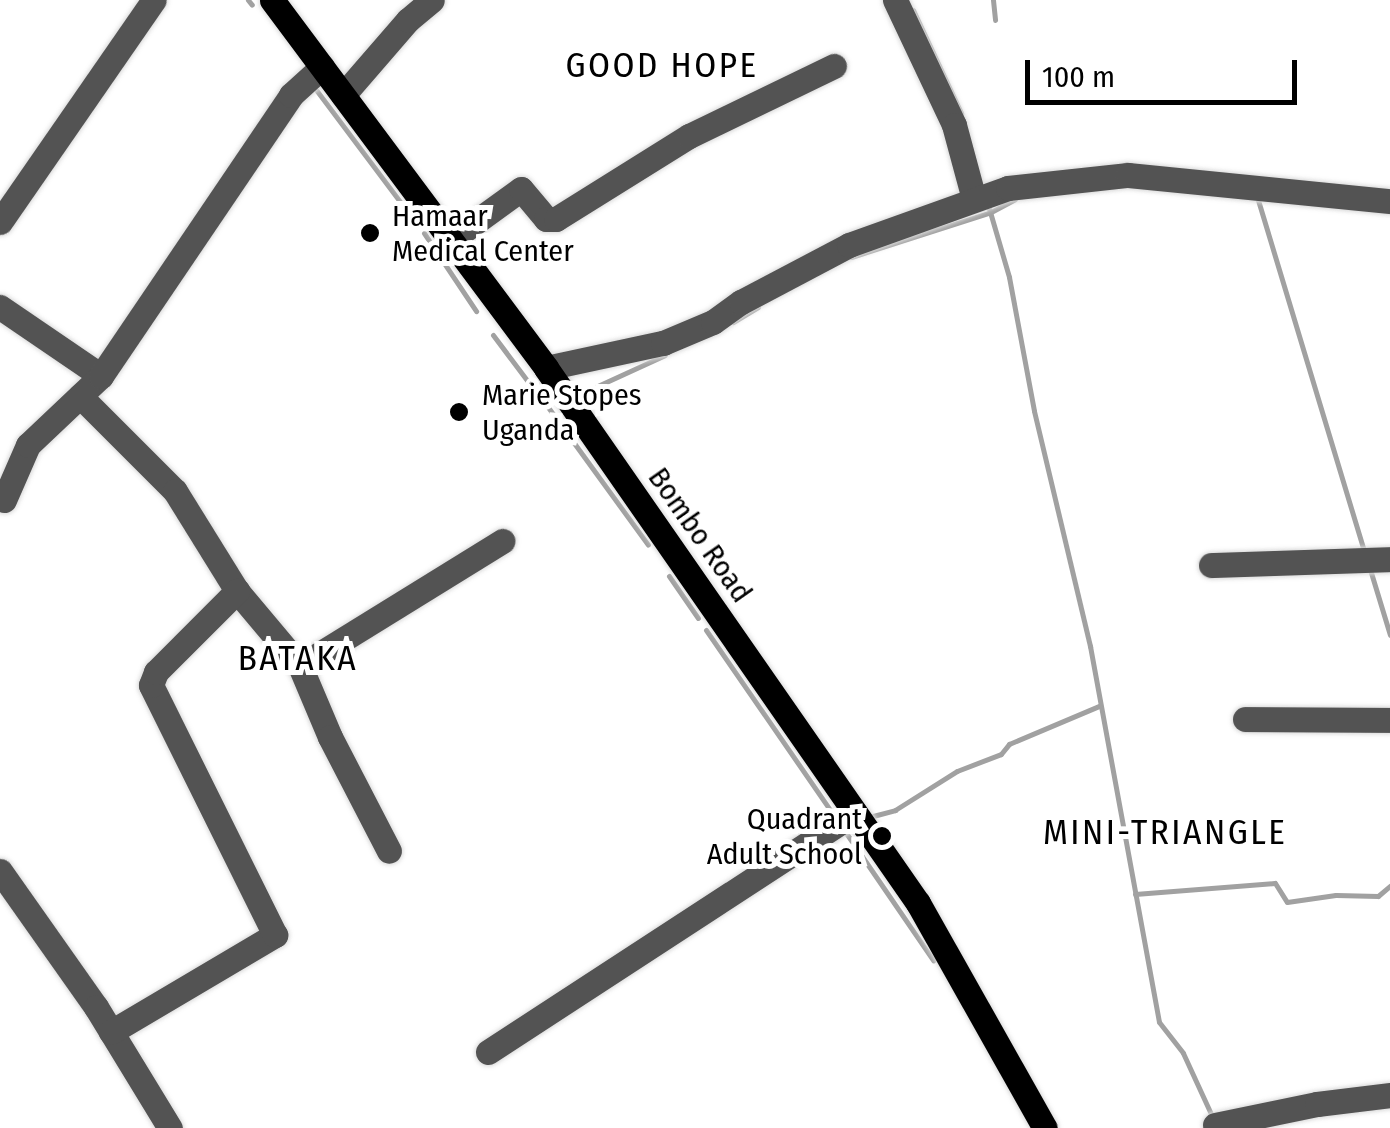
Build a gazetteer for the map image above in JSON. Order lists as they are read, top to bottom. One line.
{"streets":{"main road":["Bombo Road"]},"districts":["GOOD HOPE","BATAKA","MINI-TRIANGLE"],"places":["Hamaar Medical Center","Marie Stopes Uganda","Quadrant Adult School"],"scale_bar":"100 m"}
